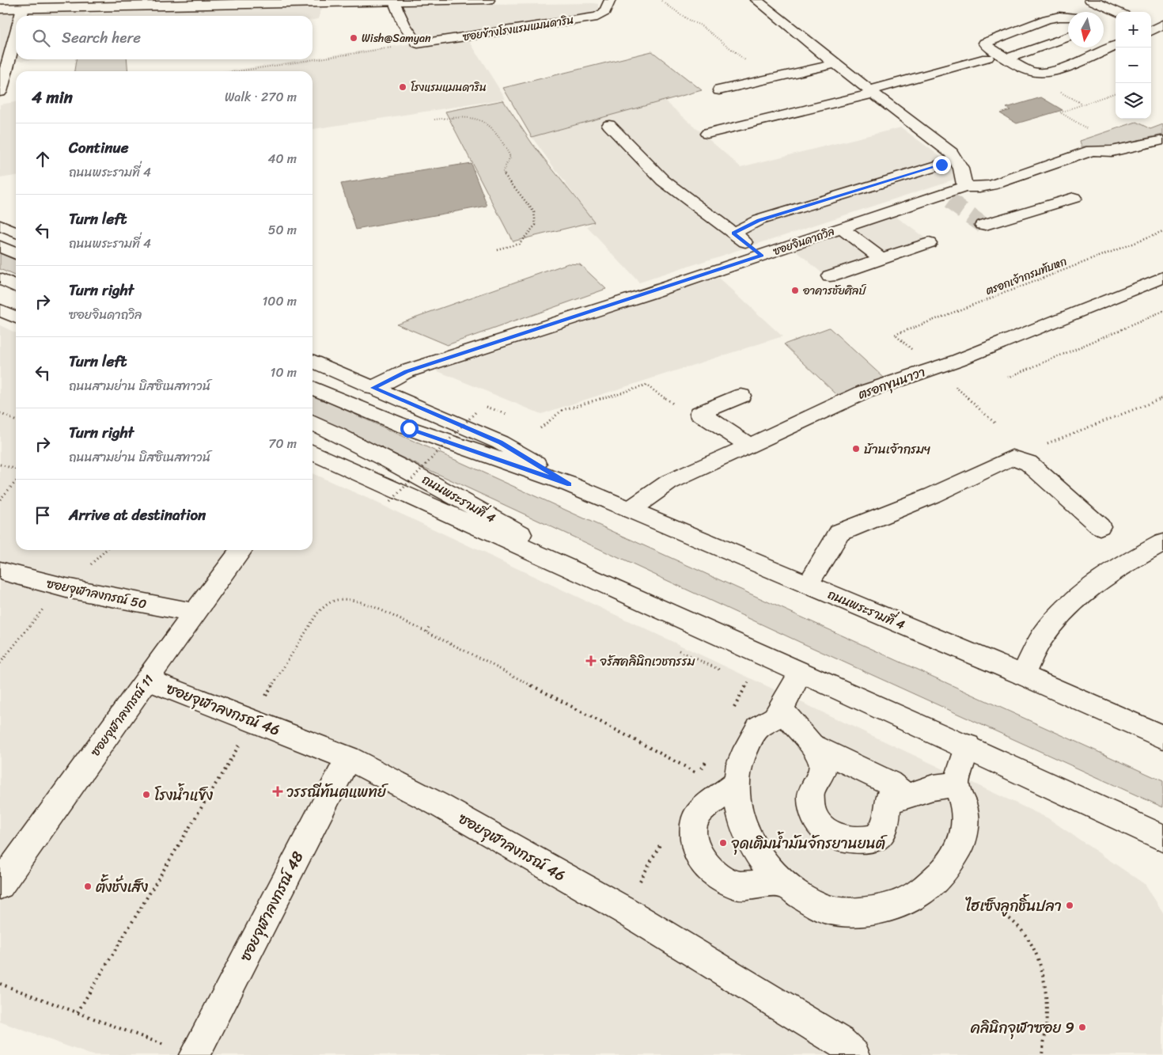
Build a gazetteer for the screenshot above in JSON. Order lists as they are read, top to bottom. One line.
{"streets":{"street":["ซอยข้างโรงแรมแมนดาริน","ซอยจินดาถวิล","ตรอกขุนนาวา","ถนนพระรามที่ 4","ซอยจุฬาลงกรณ์ 50","ซอยจุฬาลงกรณ์ 46","ซอยจุฬาลงกรณ์ 11","ซอยจุฬาลงกรณ์ 48"],"path":["ตรอกเจ้ากรมทับหก"]},"crossings":[["ซอยจินดาถวิล","ถนนพระรามที่ 4"],["ตรอกขุนนาวา","ถนนพระรามที่ 4"],["ซอยจุฬาลงกรณ์ 50","ซอยจุฬาลงกรณ์ 11"],["ซอยจุฬาลงกรณ์ 46","ซอยจุฬาลงกรณ์ 11"],["ซอยจุฬาลงกรณ์ 46","ซอยจุฬาลงกรณ์ 48"]],"places":{"other":["Wish@Samyan","โรงแรมแมนดาริน","อาคารชัยศิลป์","บ้านเจ้ากรมฯ","โรงน้ำแข็ง","จุดเติมน้ำมันจักรยานยนต์","ตั้งชั่งเส็ง","ไฮเซ็งลูกชิ้นปลา","คลินิกจุฬาซอย 9"],"health":["จรัสคลินิกเวชกรรม","วรรณีทันตแพทย์"]},"north":"bottom","page":{"map_buttons":["+","−"],"search":"Search here","heading":["4 min","Walk · 270 m"],"list":[["Continue","ถนนพระรามที่ 4","40 m"],["Turn left","ถนนพระรามที่ 4","50 m"],["Turn right","ซอยจินดาถวิล","100 m"],["Turn left","ถนนสามย่าน บิสซิเนสทาวน์","10 m"],["Turn right","ถนนสามย่าน บิสซิเนสทาวน์","70 m"],"Arrive at destination"]}}
